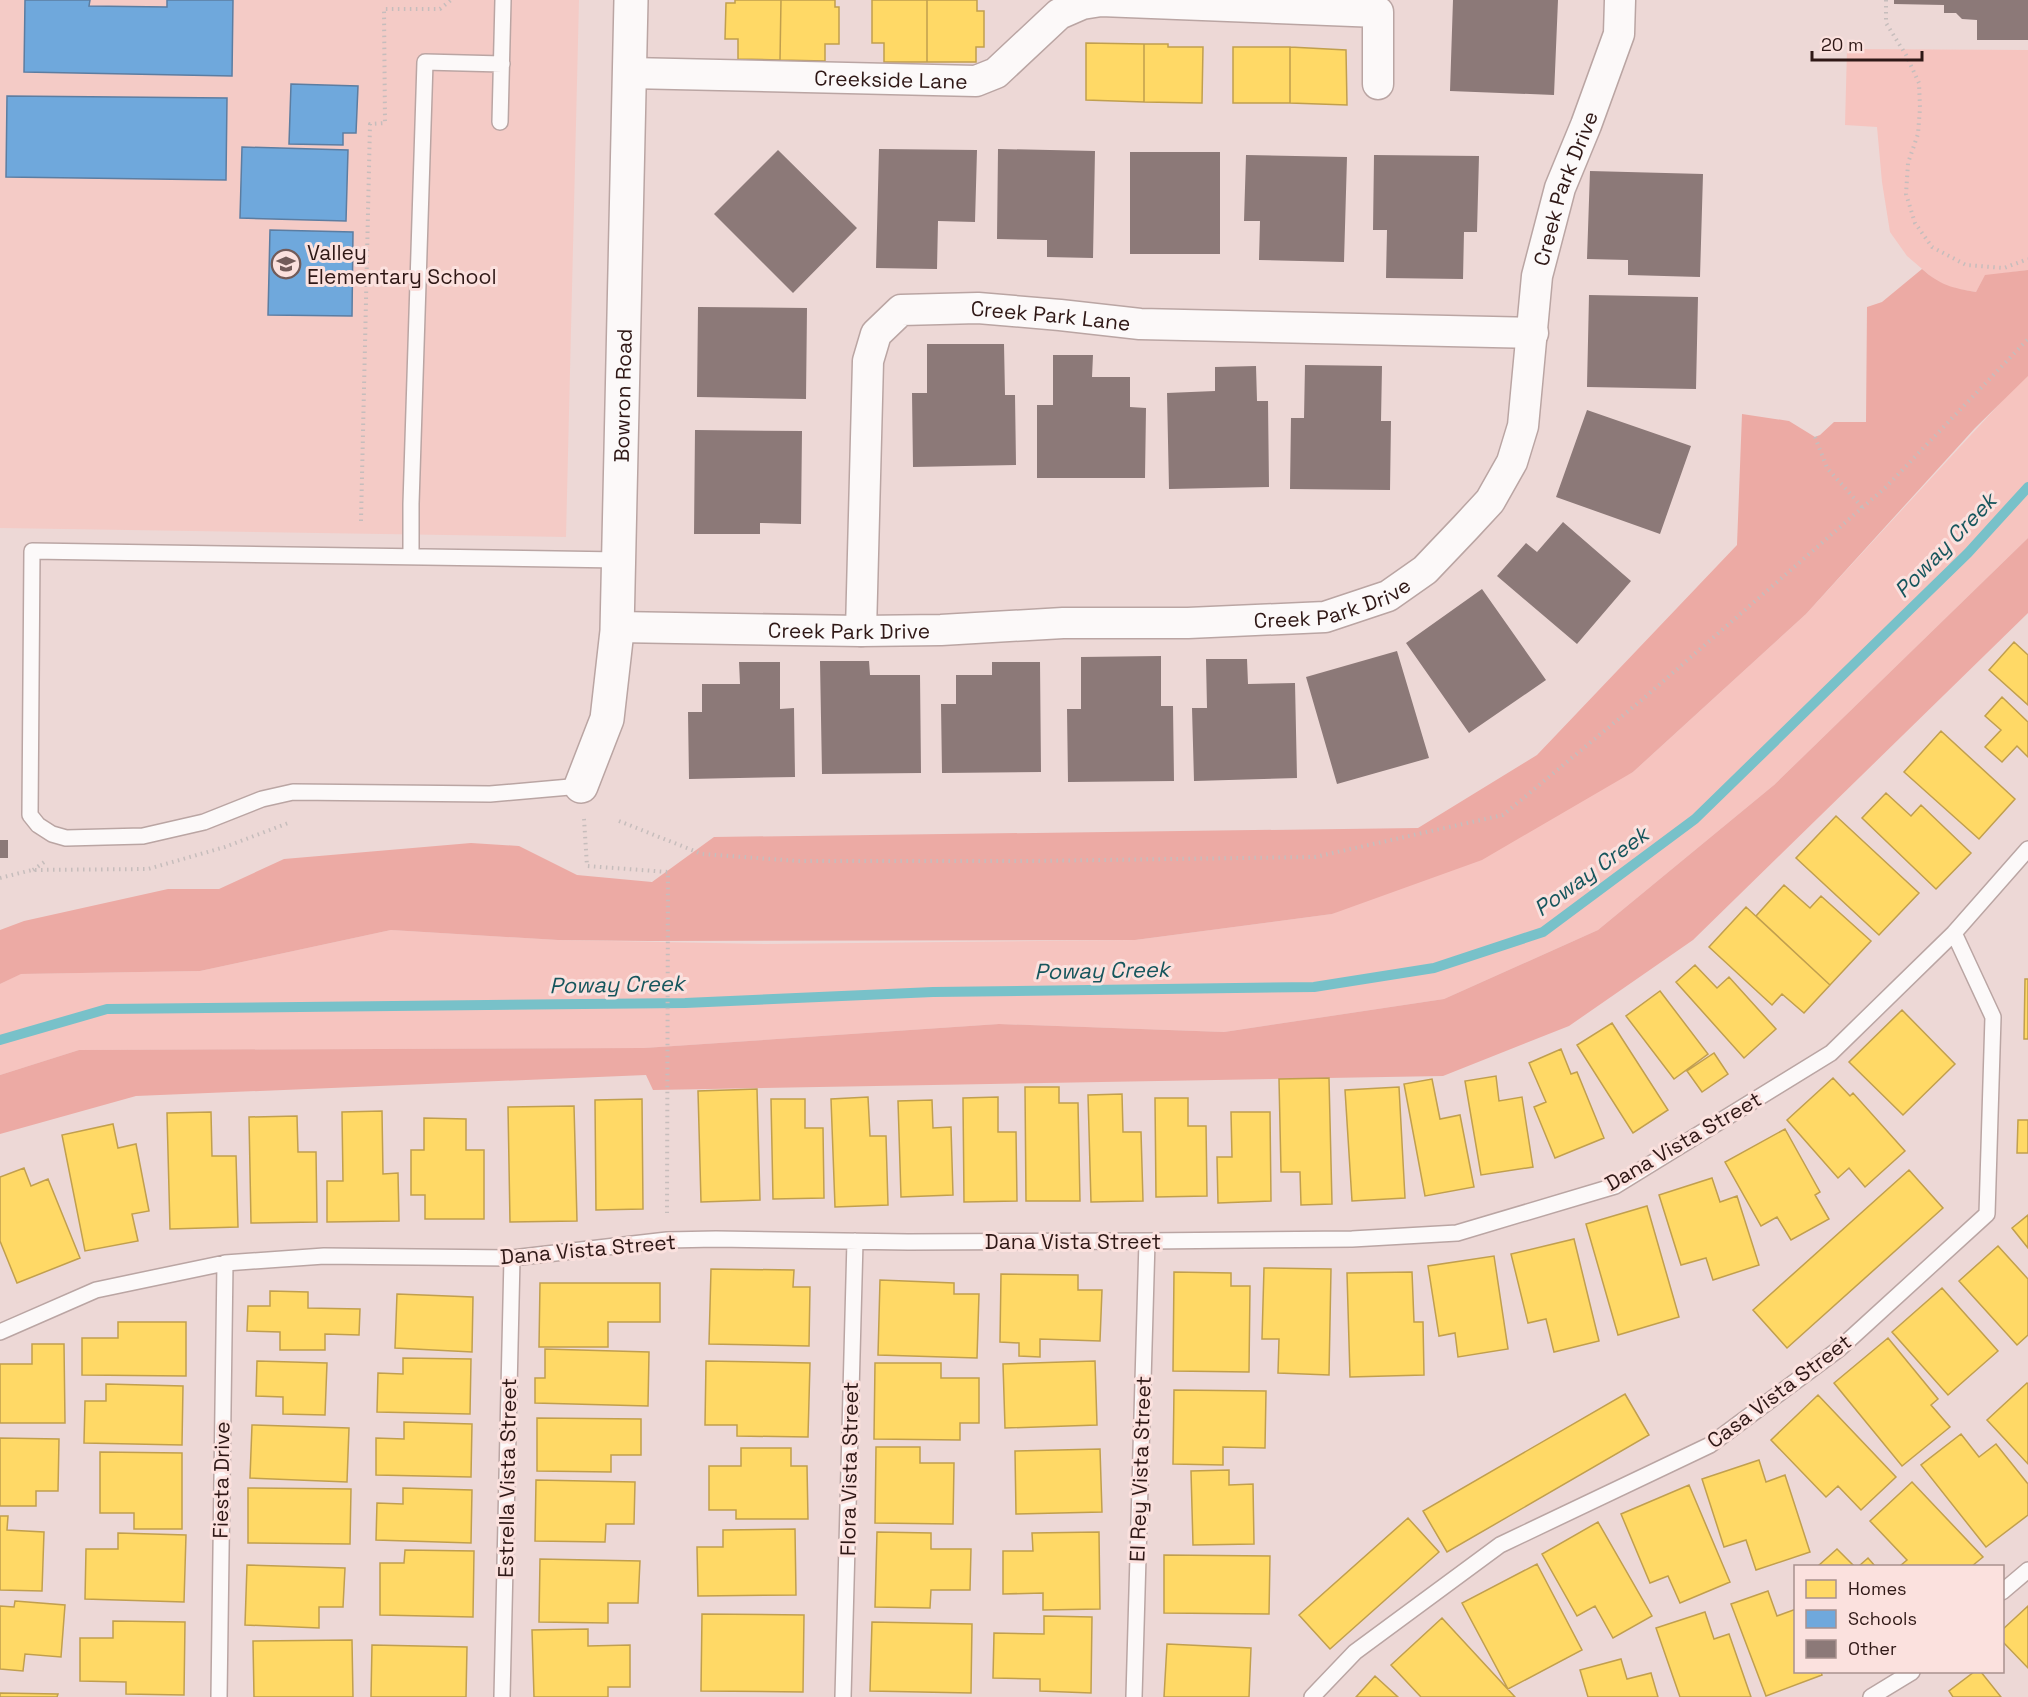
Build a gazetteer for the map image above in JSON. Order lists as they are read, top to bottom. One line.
{"streets":{"street":["Creekside Lane","Creek Park Drive","Creek Park Lane","Bowron Road"],"lane":["Dana Vista Street","Casa Vista Street","Flora Vista Street","El Rey Vista Street","Estrella Vista Street","Fiesta Drive"]},"crossings":[["Creekside Lane","Bowron Road"],["Creek Park Drive","Creek Park Lane"],["Creek Park Drive","Bowron Road"],["Dana Vista Street","Casa Vista Street"],["Dana Vista Street","Flora Vista Street"],["Dana Vista Street","El Rey Vista Street"],["Dana Vista Street","Estrella Vista Street"],["Dana Vista Street","Fiesta Drive"]],"water":["Poway Creek"],"places":{"school or university":["Valley Elementary School"]},"legend":["Homes","Schools","Other"],"scale_bar":"20 m"}
